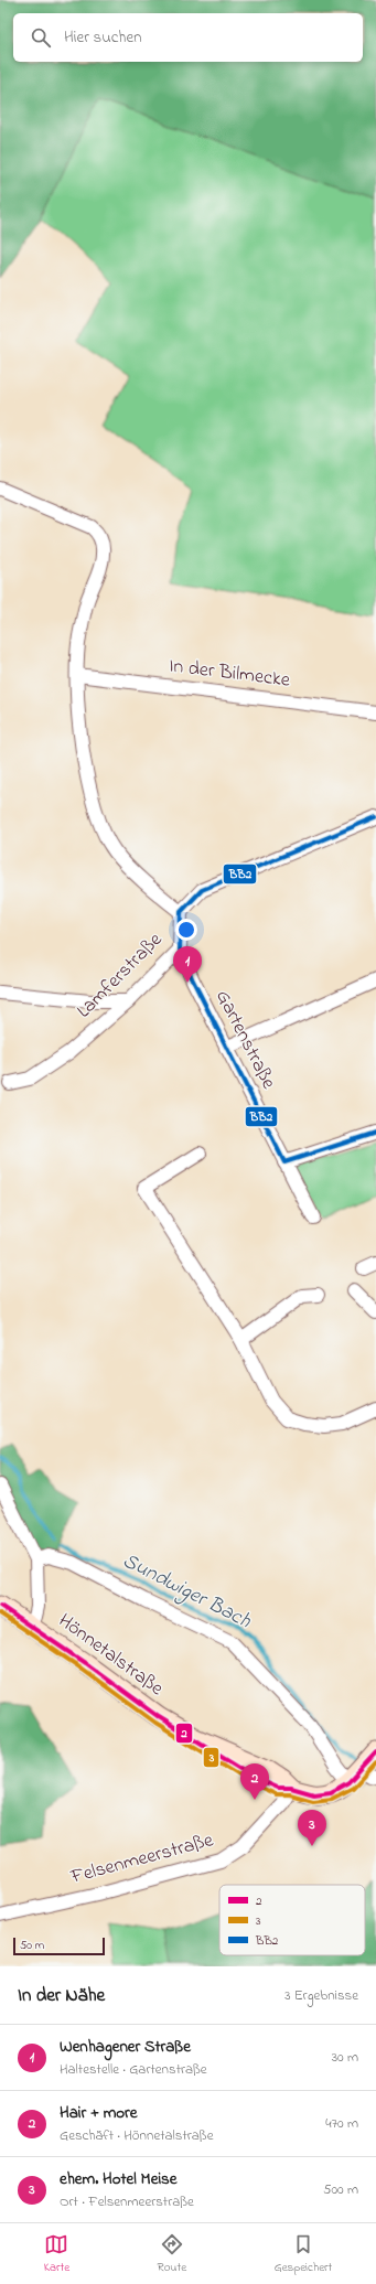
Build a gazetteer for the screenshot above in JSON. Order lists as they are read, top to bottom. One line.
{"streets":{"main road":["Hönnetalstraße"],"street":["In der Bilmecke","Lamferstraße","Gartenstraße","Felsenmeerstraße"]},"crossings":[["Lamferstraße","Gartenstraße"],["Hönnetalstraße","Felsenmeerstraße"]],"water":["Sundwiger Bach"],"lines":["transit line BB2","transit line 2","transit line 3"],"legend":["2","3","BB2"],"scale_bar":"50 m","page":{"search":"Hier suchen","pins":["1","2","3"],"scale":"50 m","heading":["In der Nähe","3 Ergebnisse"],"list":[{"mark":"1","name":"Wenhagener Straße","note":"Haltestelle · Gartenstraße","value":"30 m"},{"mark":"2","name":"Hair + more","note":"Geschäft · Hönnetalstraße","value":"470 m"},{"mark":"3","name":"ehem. Hotel Meise","note":"Ort · Felsenmeerstraße","value":"500 m"}],"nav":["Karte","Route","Gespeichert"]}}
